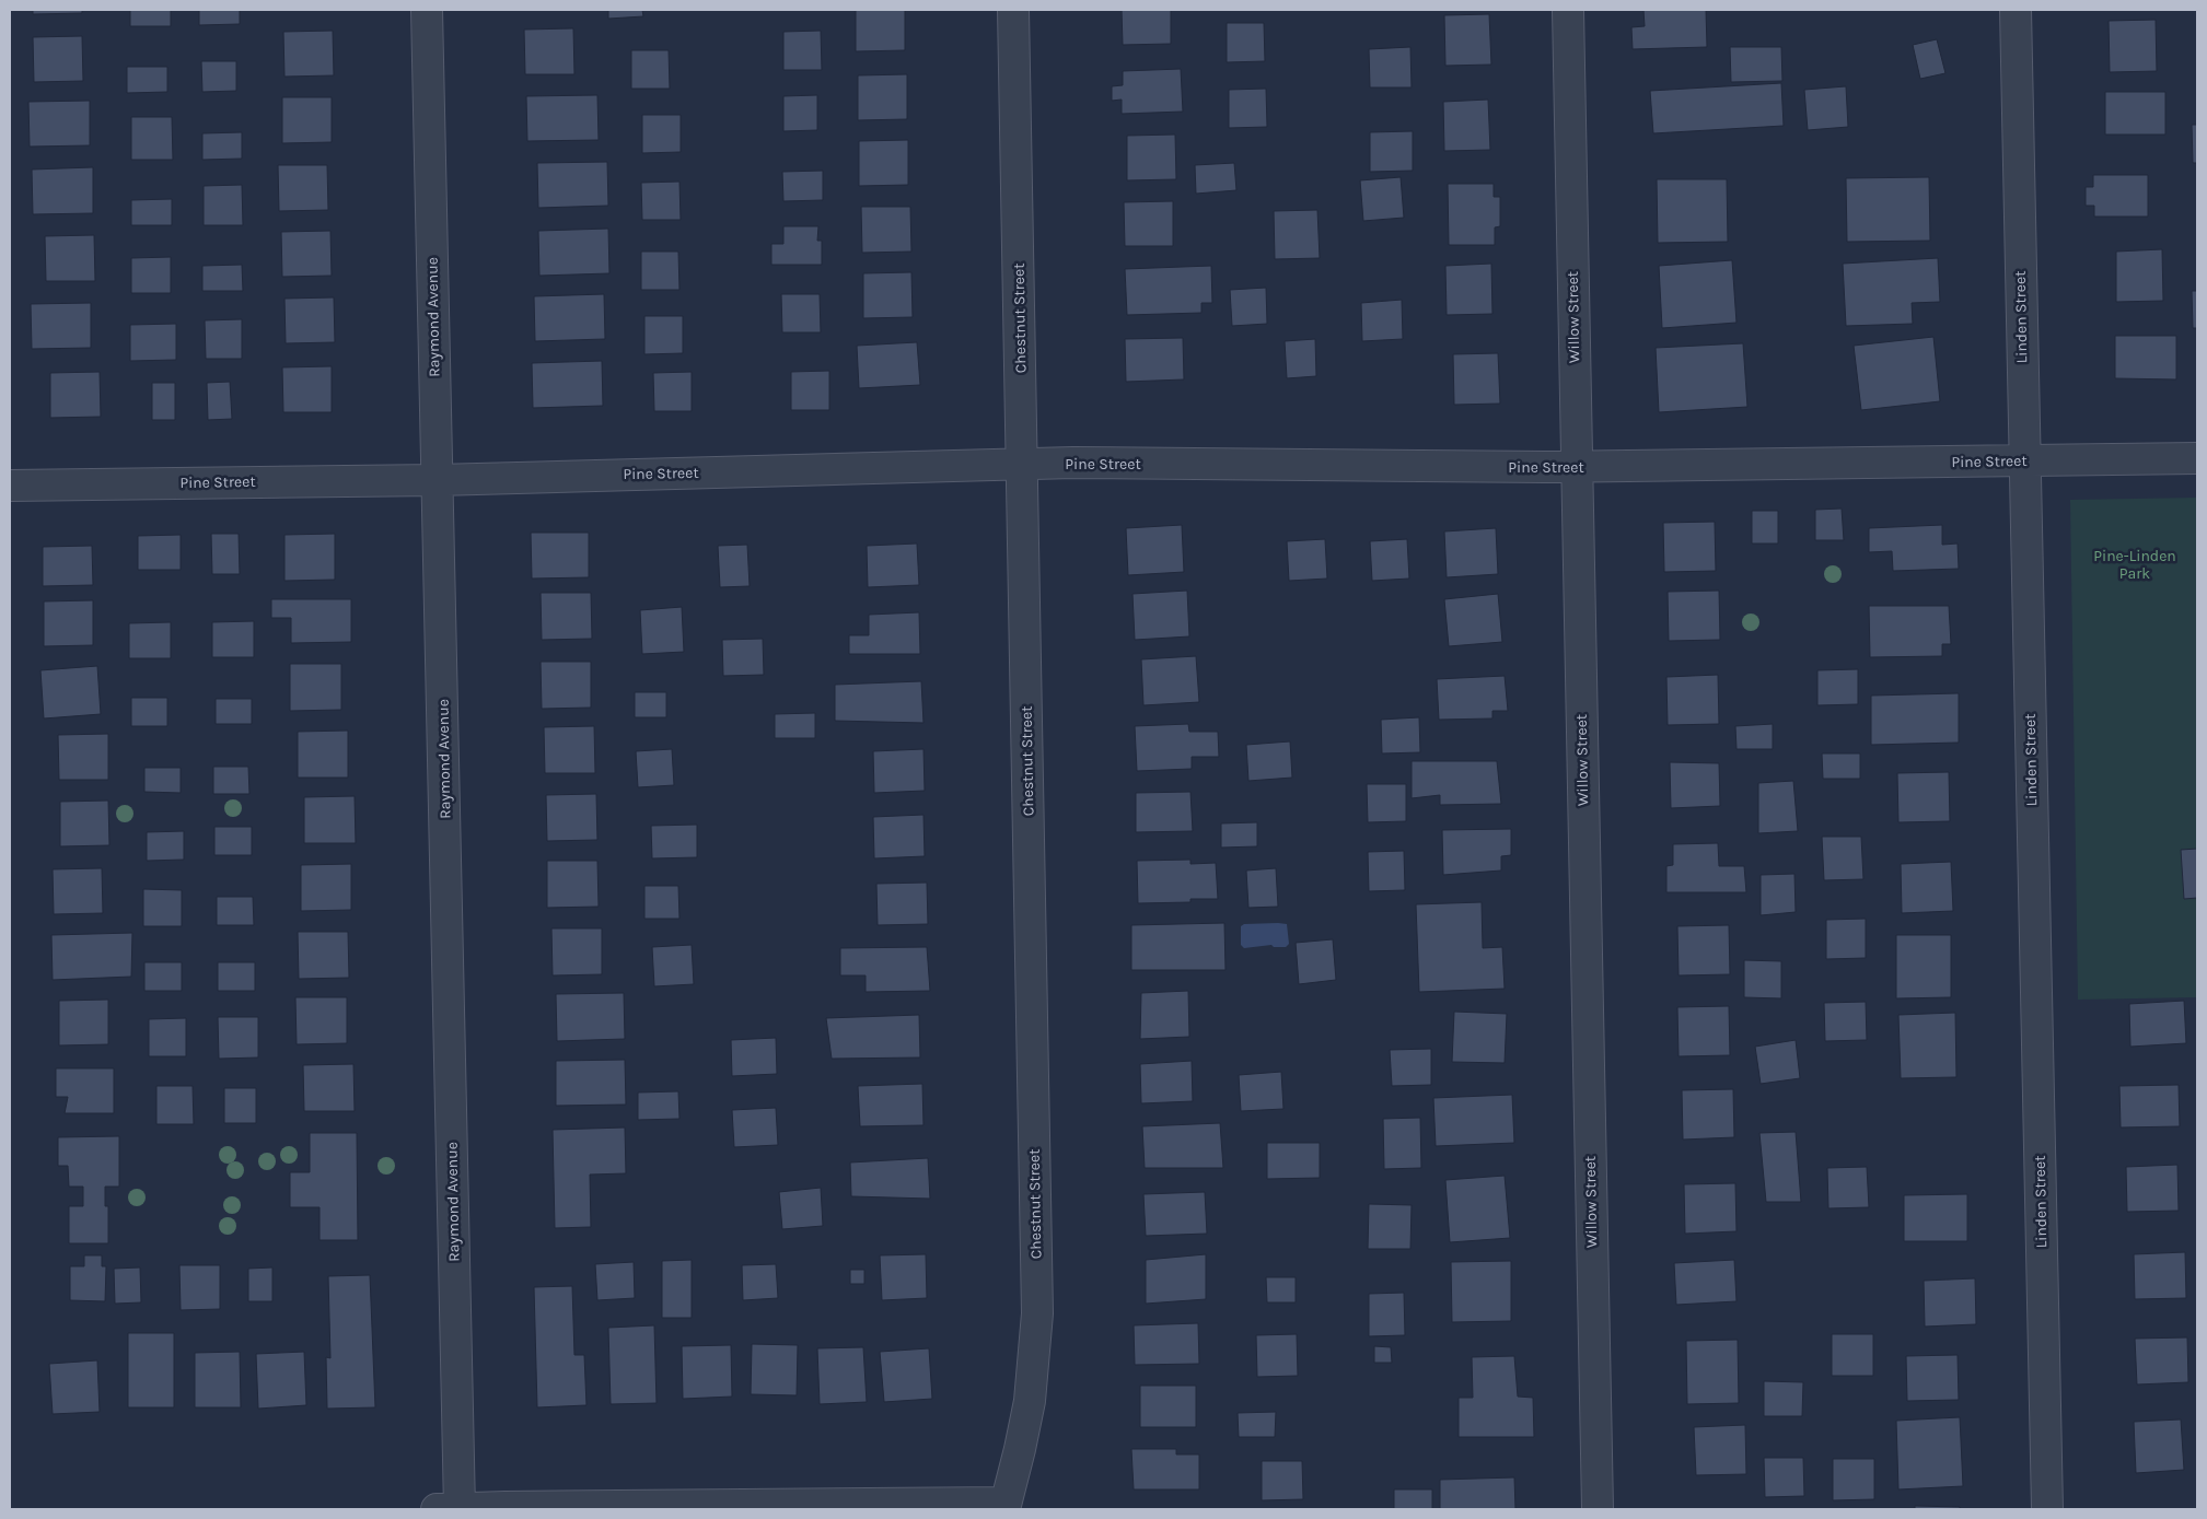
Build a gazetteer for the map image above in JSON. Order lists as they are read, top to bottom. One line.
{"streets":{"street":["Raymond Avenue","Willow Street","Linden Street","Chestnut Street","Pine Street"]},"crossings":[["Raymond Avenue","Pine Street"],["Willow Street","Pine Street"],["Linden Street","Pine Street"],["Chestnut Street","Pine Street"]],"parks":["Pine-Linden Park"]}
